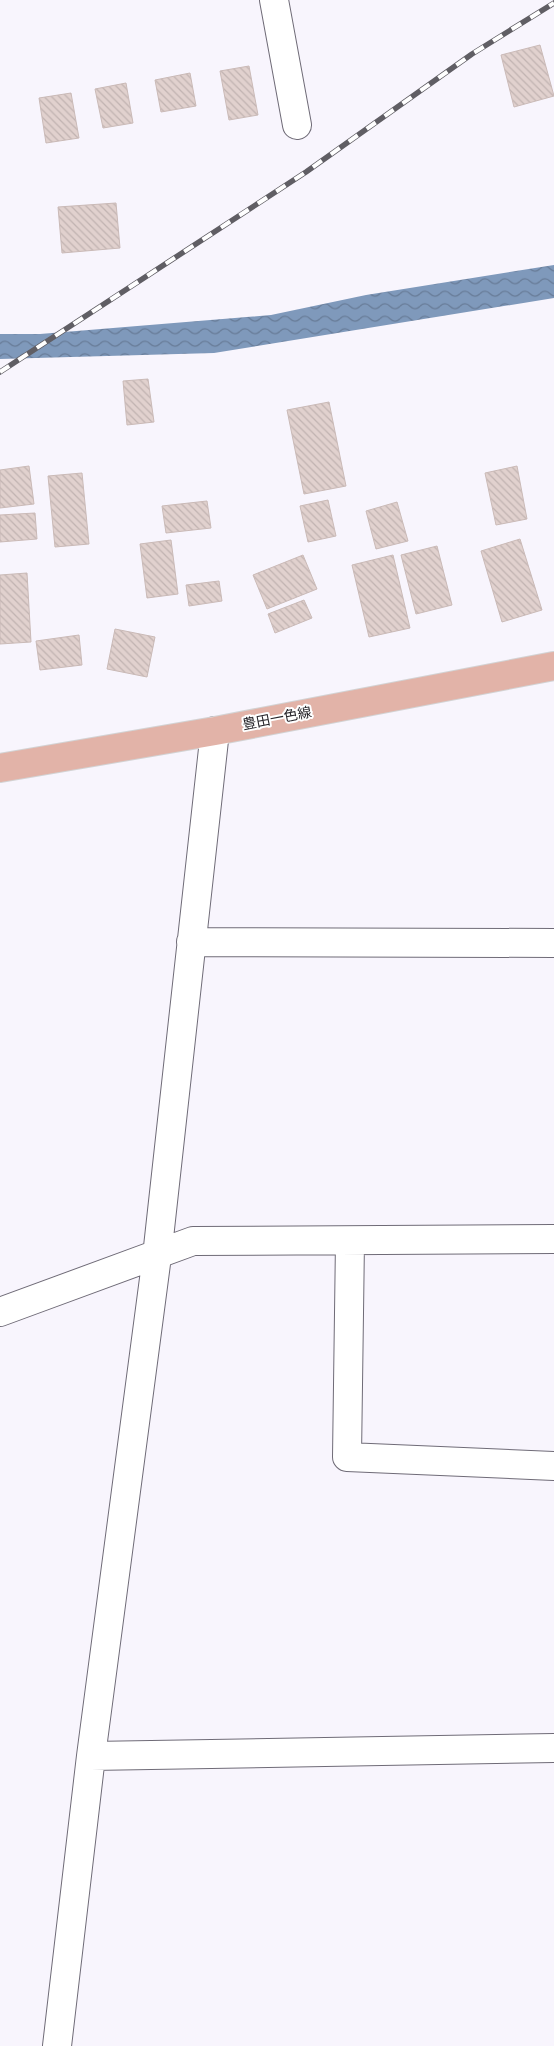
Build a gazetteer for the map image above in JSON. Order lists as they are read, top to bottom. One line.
{"streets":{"main road":["豊田一色線"]}}
